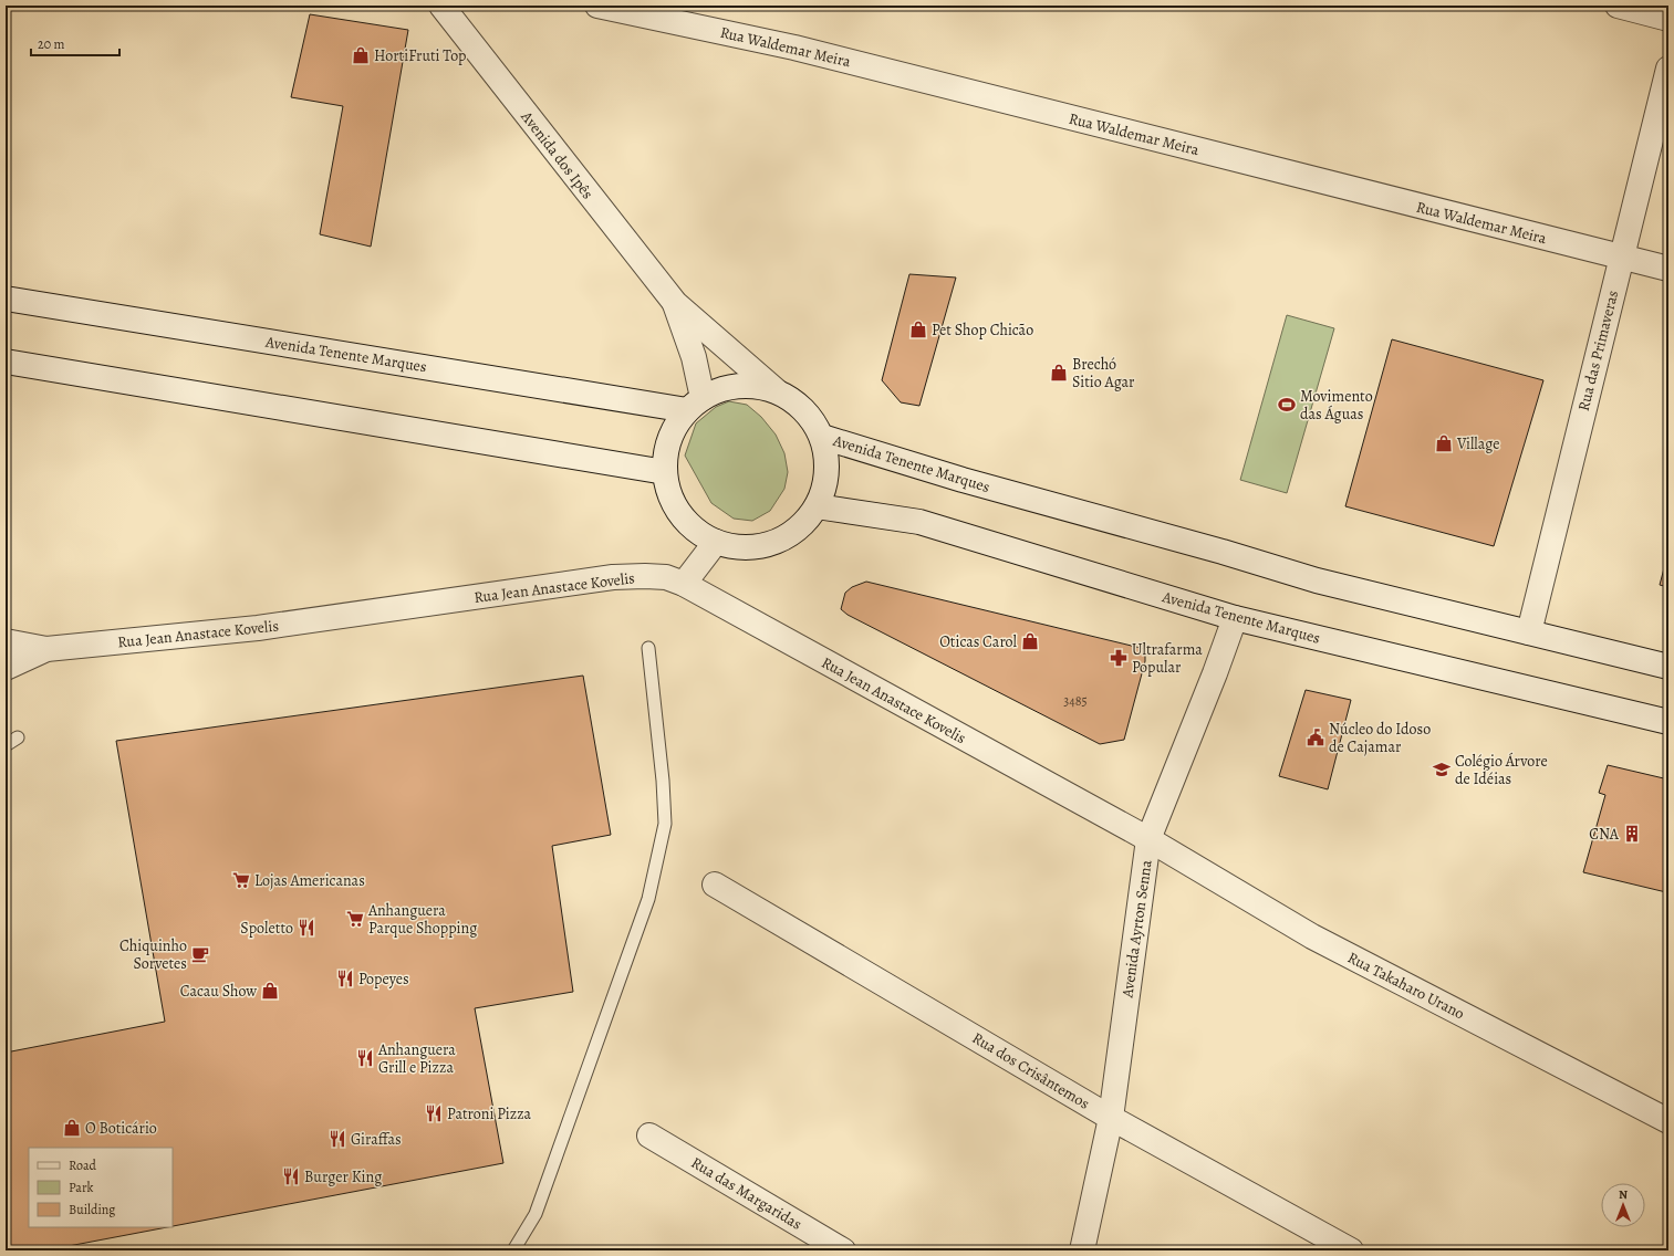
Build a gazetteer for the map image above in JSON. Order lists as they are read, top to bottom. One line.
{"streets":{"street":["Rua Waldemar Meira","Avenida dos Ipês","Rua das Primaveras","Avenida Tenente Marques","Rua Jean Anastace Kovelis","Avenida Ayrton Senna","Rua Takaharo Urano","Rua dos Crisântemos","Rua das Margaridas"]},"crossings":[["Rua Waldemar Meira","Rua das Primaveras"],["Avenida dos Ipês","Avenida Tenente Marques"],["Rua das Primaveras","Avenida Tenente Marques"],["Avenida Tenente Marques","Avenida Ayrton Senna"],["Rua Jean Anastace Kovelis","Avenida Ayrton Senna"],["Rua Jean Anastace Kovelis","Rua Takaharo Urano"],["Avenida Ayrton Senna","Rua Takaharo Urano"],["Avenida Ayrton Senna","Rua dos Crisântemos"]],"places":{"shop":["HortiFruti Top","Pet Shop Chicão","Brechó Sitio Agar","Village","Oticas Carol","Cacau Show","O Boticário"],"sports":["Movimento das Águas"],"pharmacy":["Ultrafarma Popular"],"public building":["Núcleo do Idoso de Cajamar"],"school or university":["Colégio Árvore de Idéias"],"building":["CNA"],"supermarket":["Lojas Americanas","Anhanguera Parque Shopping"],"restaurant":["Spoletto","Popeyes","Anhanguera Grill e Pizza","Patroni Pizza","Giraffas","Burger King"],"cafe":["Chiquinho Sorvetes"]},"house_numbers":["3485"],"legend":["Road","Park","Building"],"scale_bar":"20 m","north":"top"}
